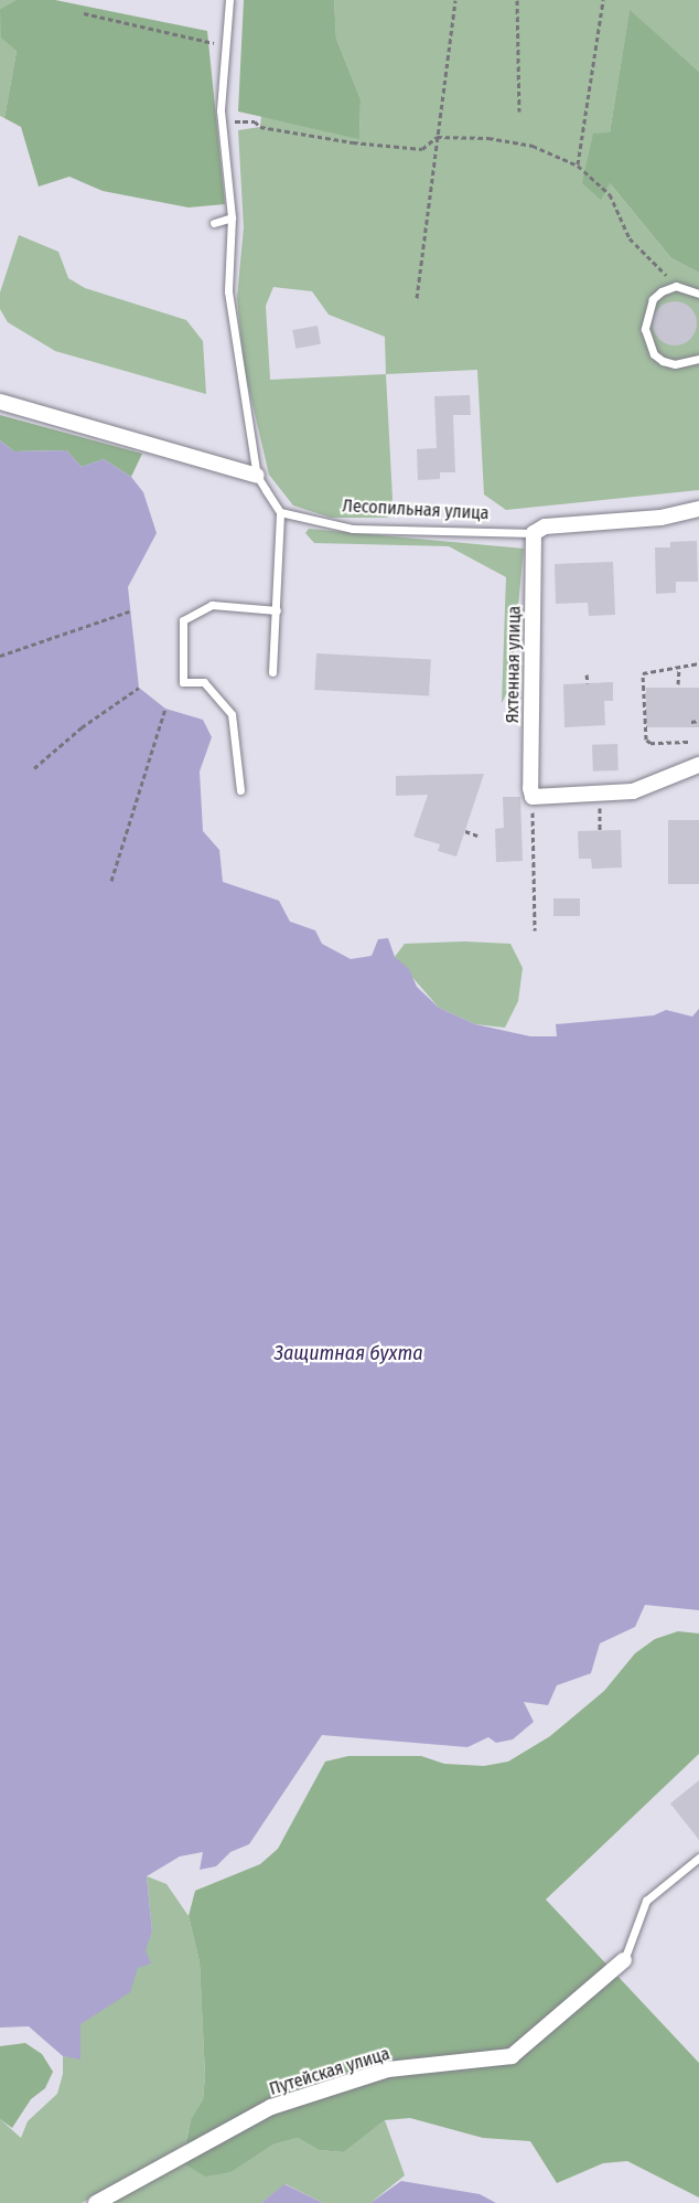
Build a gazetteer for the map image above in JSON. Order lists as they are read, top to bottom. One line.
{"streets":{"street":["Лесопильная улица","Яхтенная улица","Путейская улица"]},"crossings":[["Лесопильная улица","Яхтенная улица"]],"water":["Защитная бухта"]}
